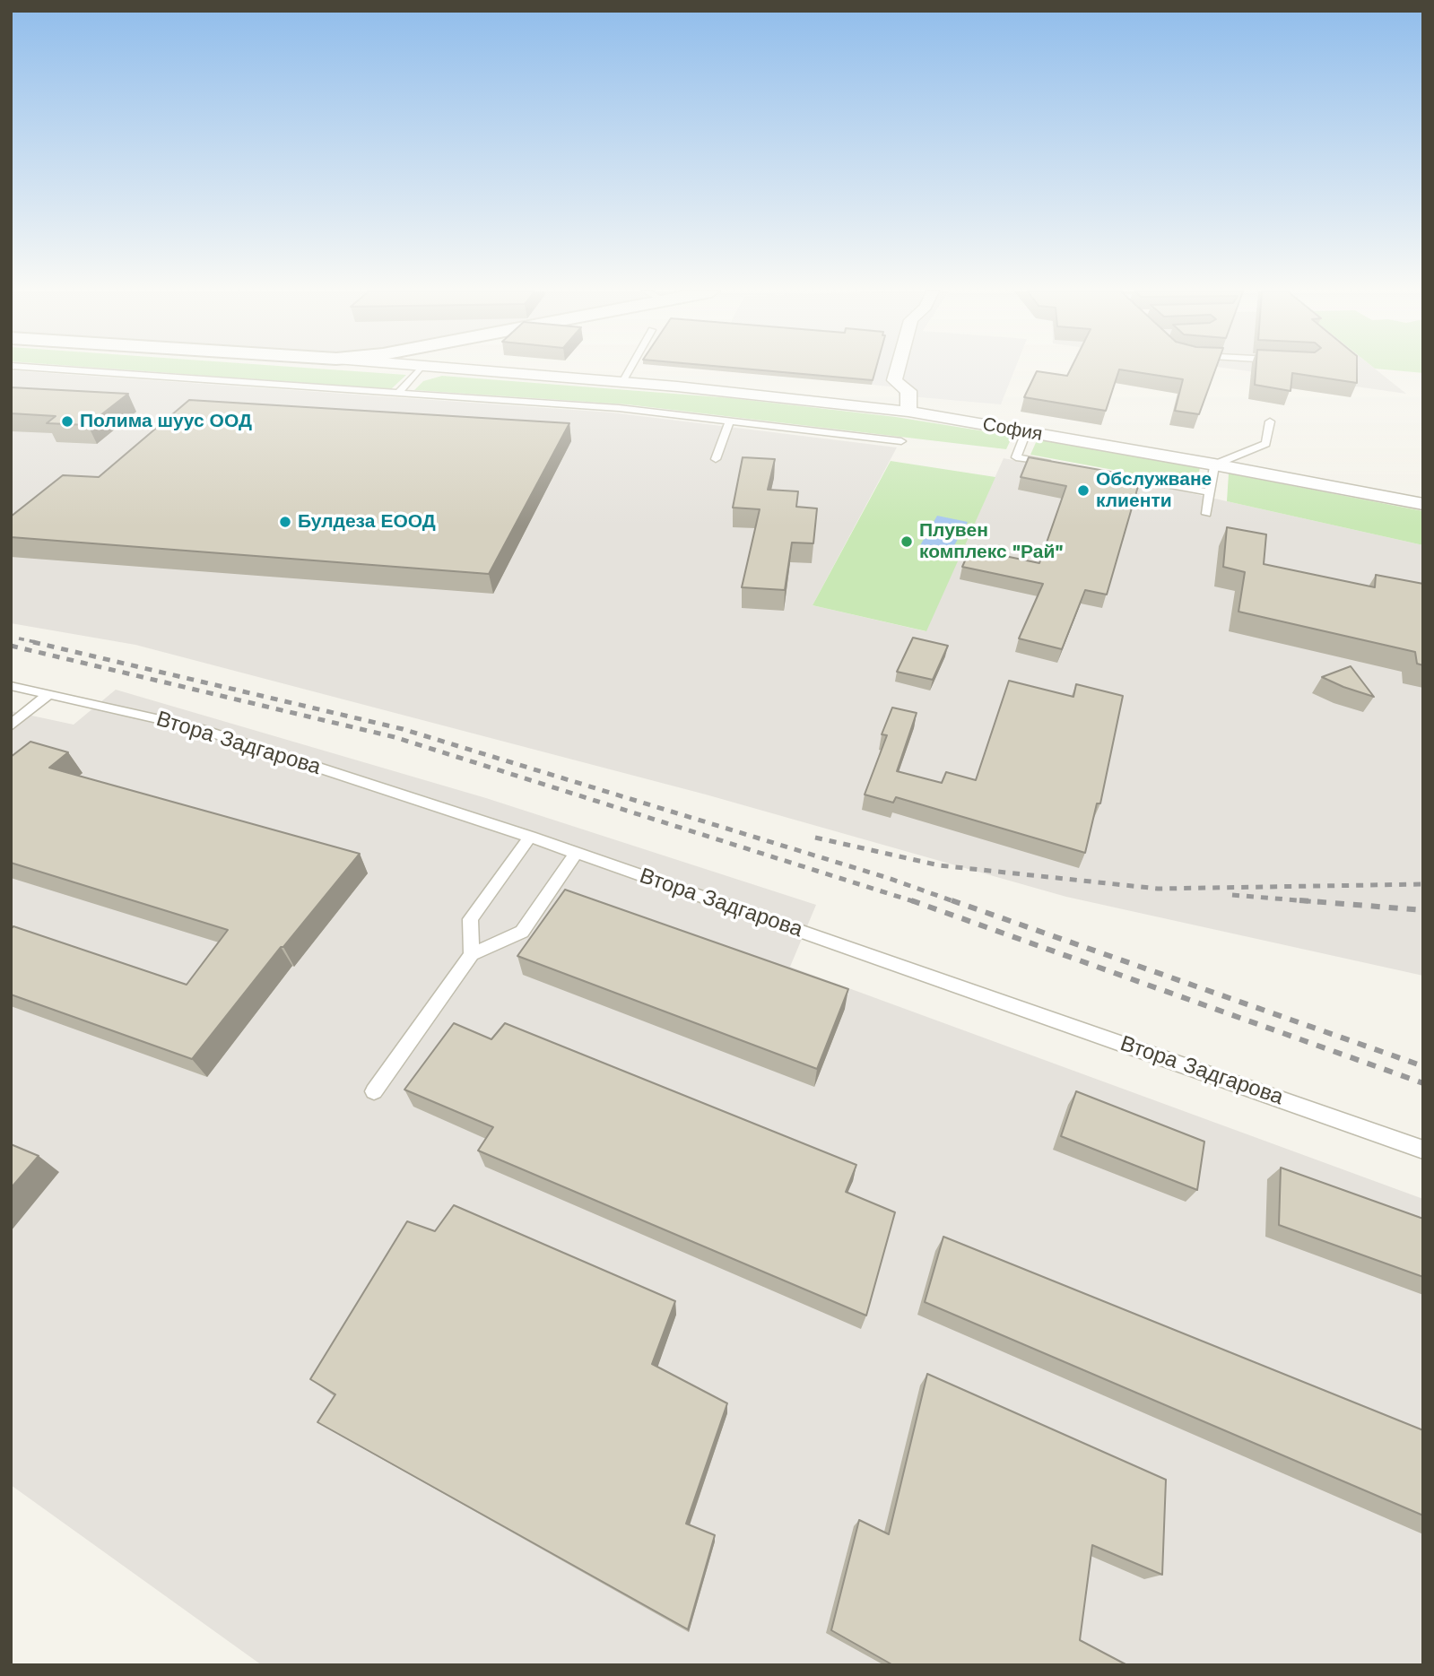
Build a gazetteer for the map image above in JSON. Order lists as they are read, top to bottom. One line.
{"streets":{"street":["София"],"lane":["Втора Задгарова"]},"places":["Полима шуус ООД","Обслужване клиенти","Булдеза ЕООД","Плувен комплекс \"Рай\""]}
